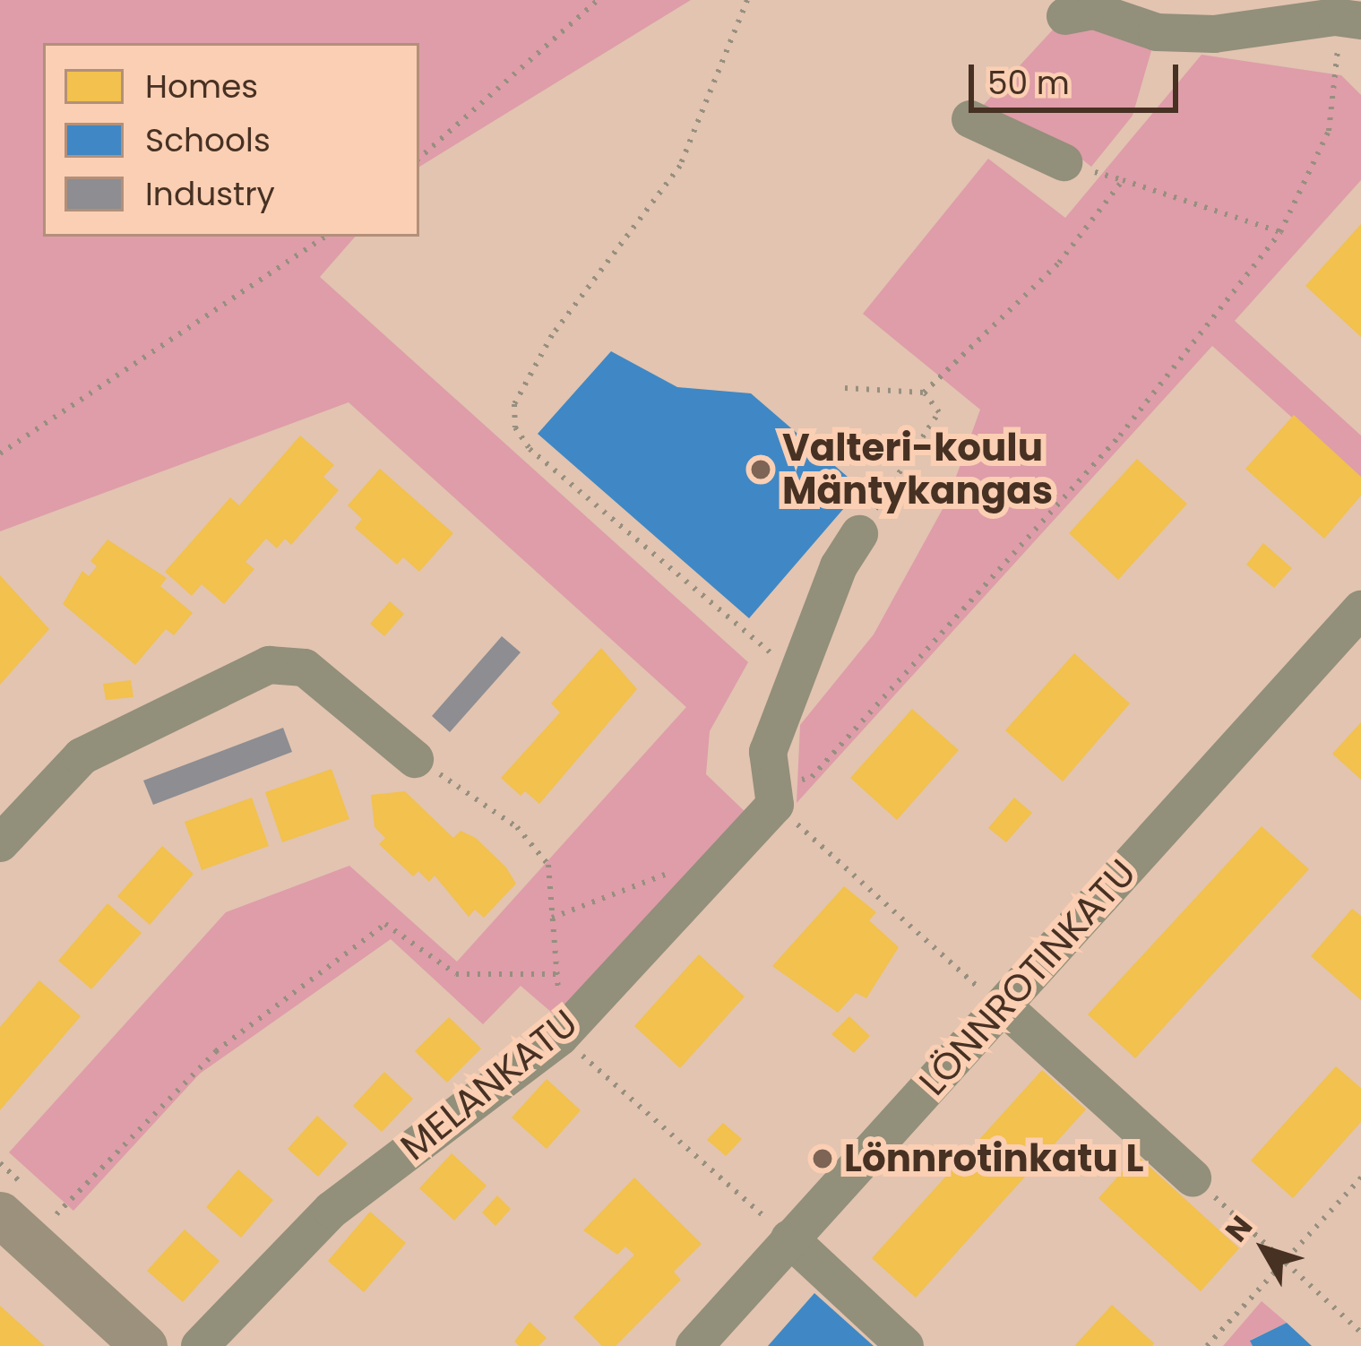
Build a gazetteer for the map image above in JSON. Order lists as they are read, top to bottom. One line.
{"streets":{"street":["LÖNNROTINKATU","MELANKATU"]},"places":["Valteri-koulu Mäntykangas","Lönnrotinkatu L"],"legend":["Homes","Schools","Industry"],"scale_bar":"50 m","north":"top left"}
